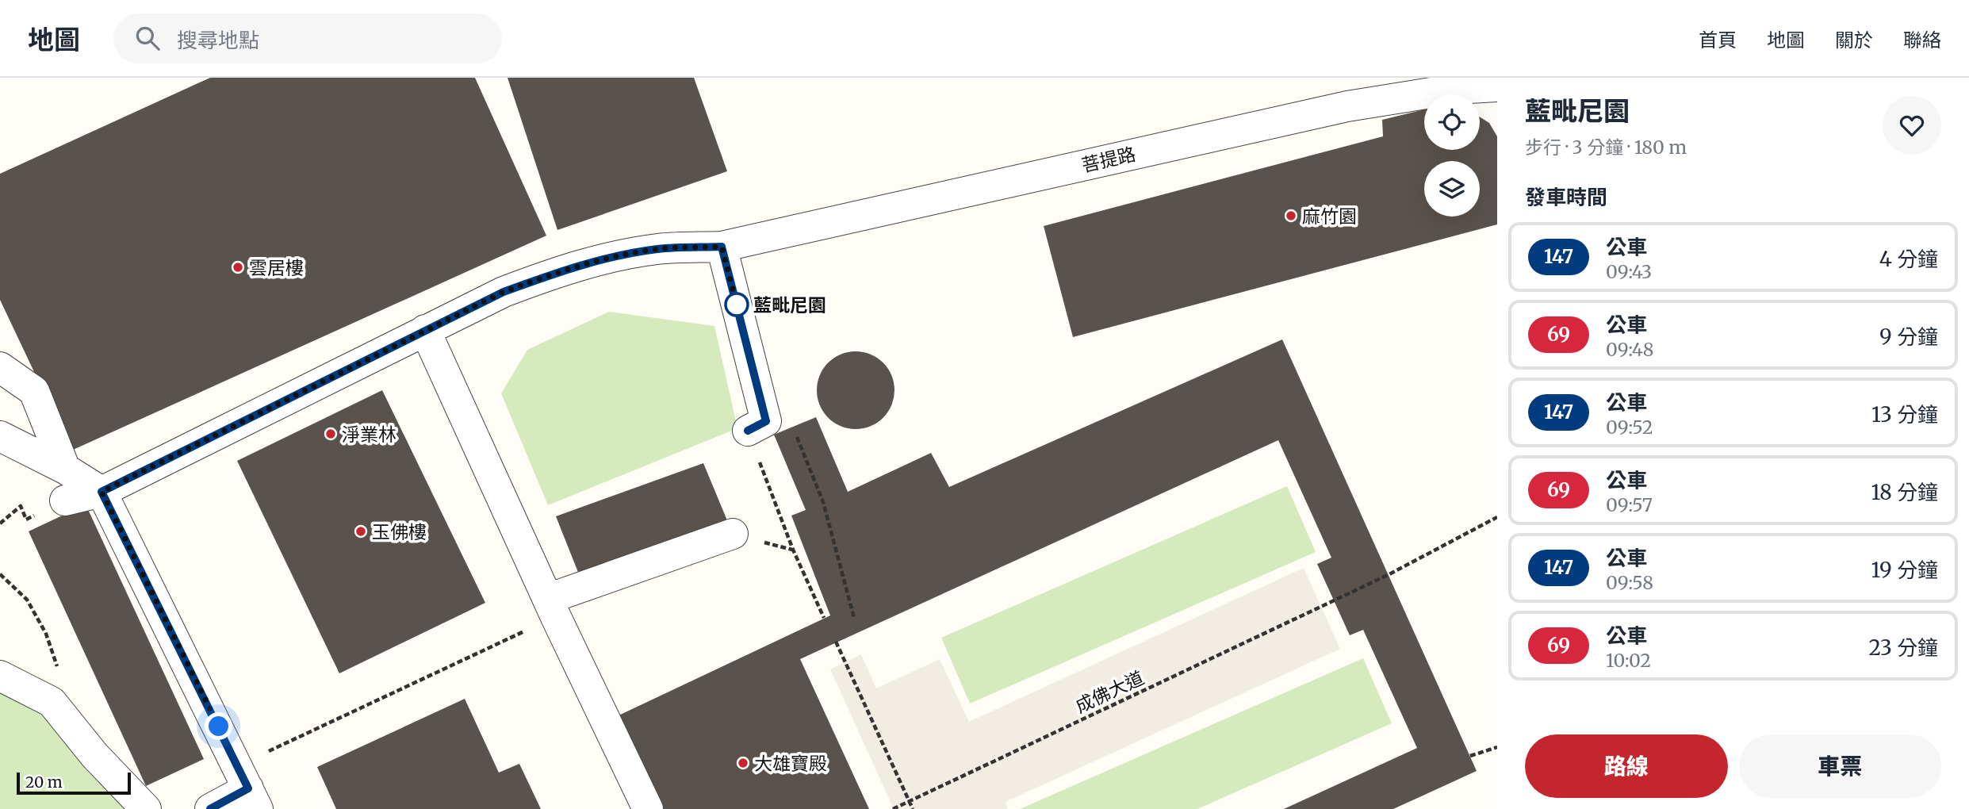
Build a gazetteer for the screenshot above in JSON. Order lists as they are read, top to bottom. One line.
{"streets":{"lane":["菩提路"],"path":["成佛大道"]},"places":["麻竹園","雲居樓","藍毗尼園","淨業林","玉佛樓","大雄寶殿"],"lines":["bus line 147"],"scale_bar":"20 m","page":{"header":"地圖","search":"搜尋地點","nav":["首頁","地圖","關於","聯絡"],"heading":[["藍毗尼園","步行 · 3 分鐘 · 180 m"],"發車時間"],"list":[{"mark":"147","name":"公車","note":"09:43","value":"4 分鐘"},{"mark":"69","name":"公車","note":"09:48","value":"9 分鐘"},{"mark":"147","name":"公車","note":"09:52","value":"13 分鐘"},{"mark":"69","name":"公車","note":"09:57","value":"18 分鐘"},{"mark":"147","name":"公車","note":"09:58","value":"19 分鐘"},{"mark":"69","name":"公車","note":"10:02","value":"23 分鐘"}],"buttons":["路線","車票"],"scale":"20 m"}}
